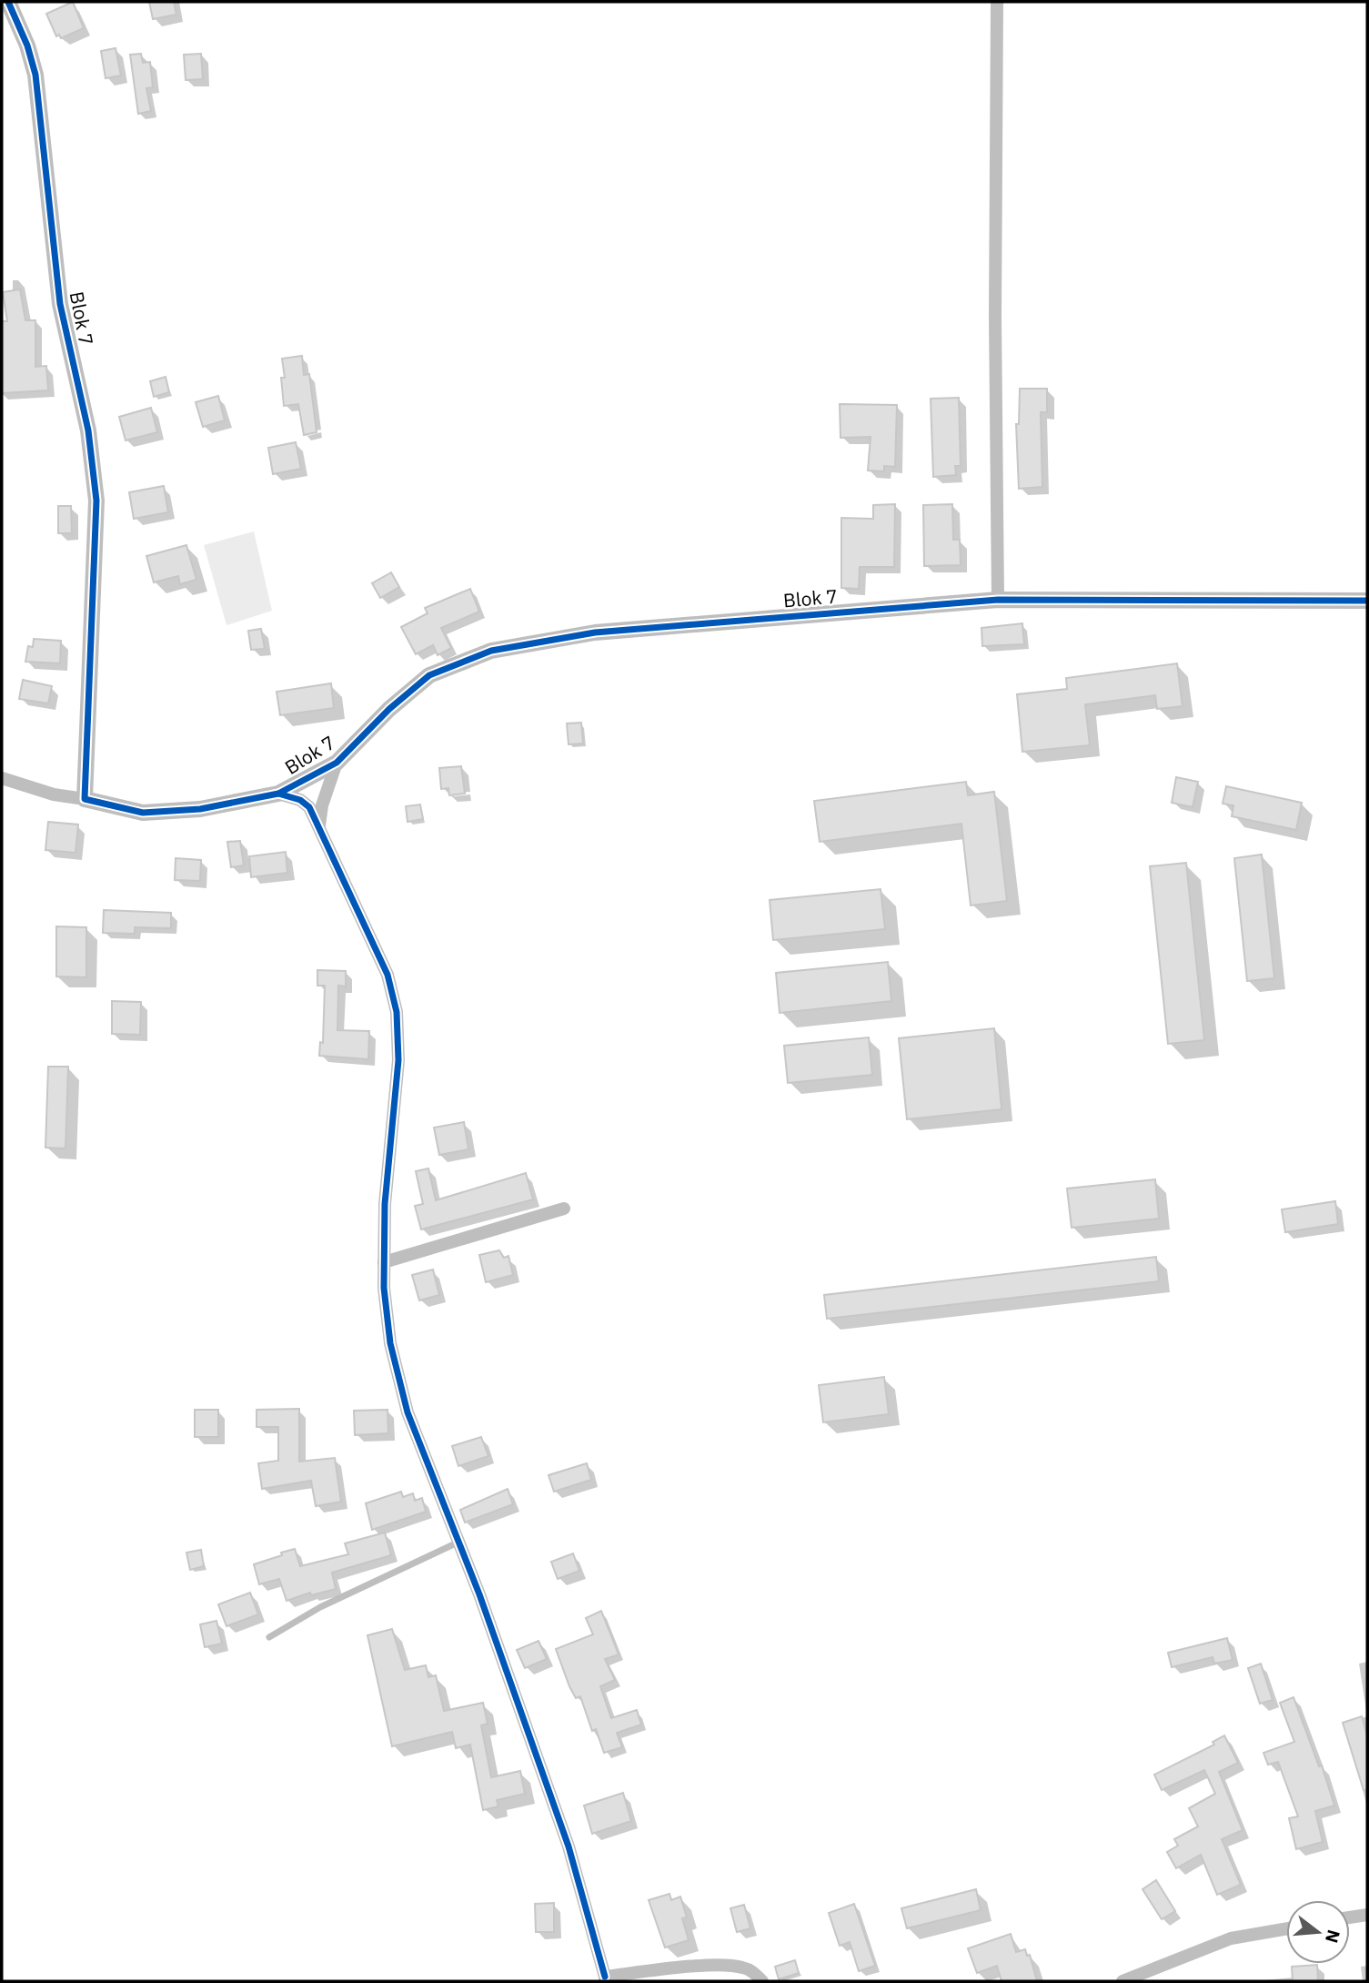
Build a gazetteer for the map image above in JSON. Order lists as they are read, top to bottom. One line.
{"streets":{"street":["Blok 7"]},"north":"right"}
